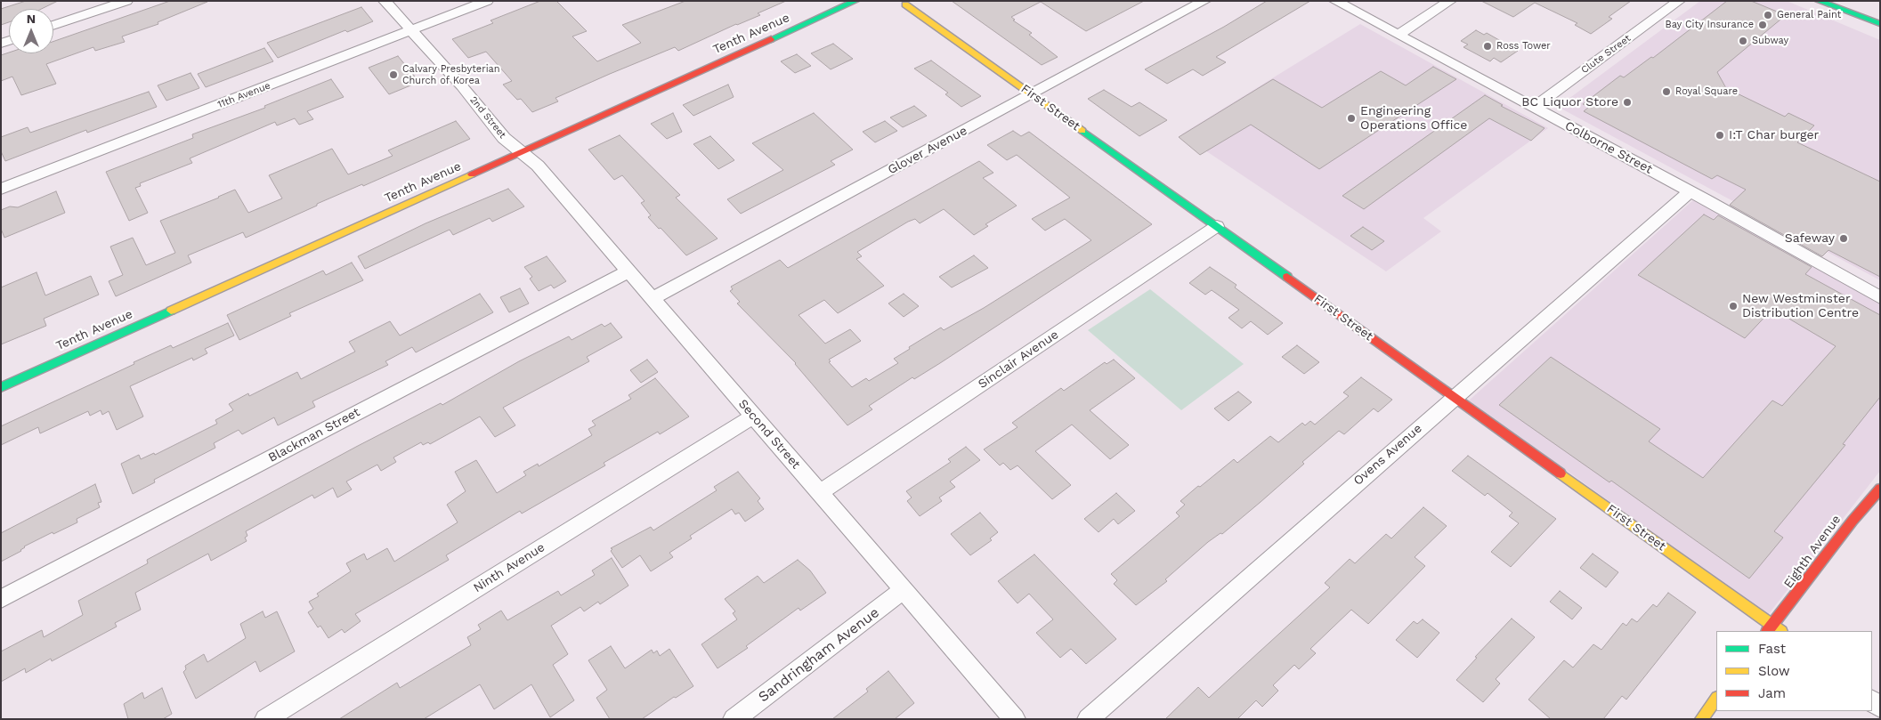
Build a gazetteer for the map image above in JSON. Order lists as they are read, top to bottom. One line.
{"streets":{"street":["Tenth Avenue","Clute Street","11th Avenue","First Street","2nd Street","Colborne Street","Glover Avenue","Sinclair Avenue","Second Street","Blackman Street","Ovens Avenue","Eighth Avenue","Ninth Avenue","Sandringham Avenue"]},"crossings":[["Tenth Avenue","2nd Street"],["Tenth Avenue","Second Street"],["Clute Street","Colborne Street"],["11th Avenue","2nd Street"],["First Street","Glover Avenue"],["First Street","Sinclair Avenue"],["First Street","Ovens Avenue"],["First Street","Eighth Avenue"],["2nd Street","Second Street"],["Colborne Street","Ovens Avenue"],["Glover Avenue","Second Street"],["Sinclair Avenue","Second Street"],["Second Street","Blackman Street"],["Second Street","Ninth Avenue"],["Second Street","Sandringham Avenue"]],"places":["General Paint","Bay City Insurance","Subway","Ross Tower","Calvary Presbyterian Church of Korea","Royal Square","BC Liquor Store","Engineering Operations Office","I:T Char burger","Safeway","New Westminster Distribution Centre"],"legend":["Fast","Slow","Jam"],"north":"top"}
